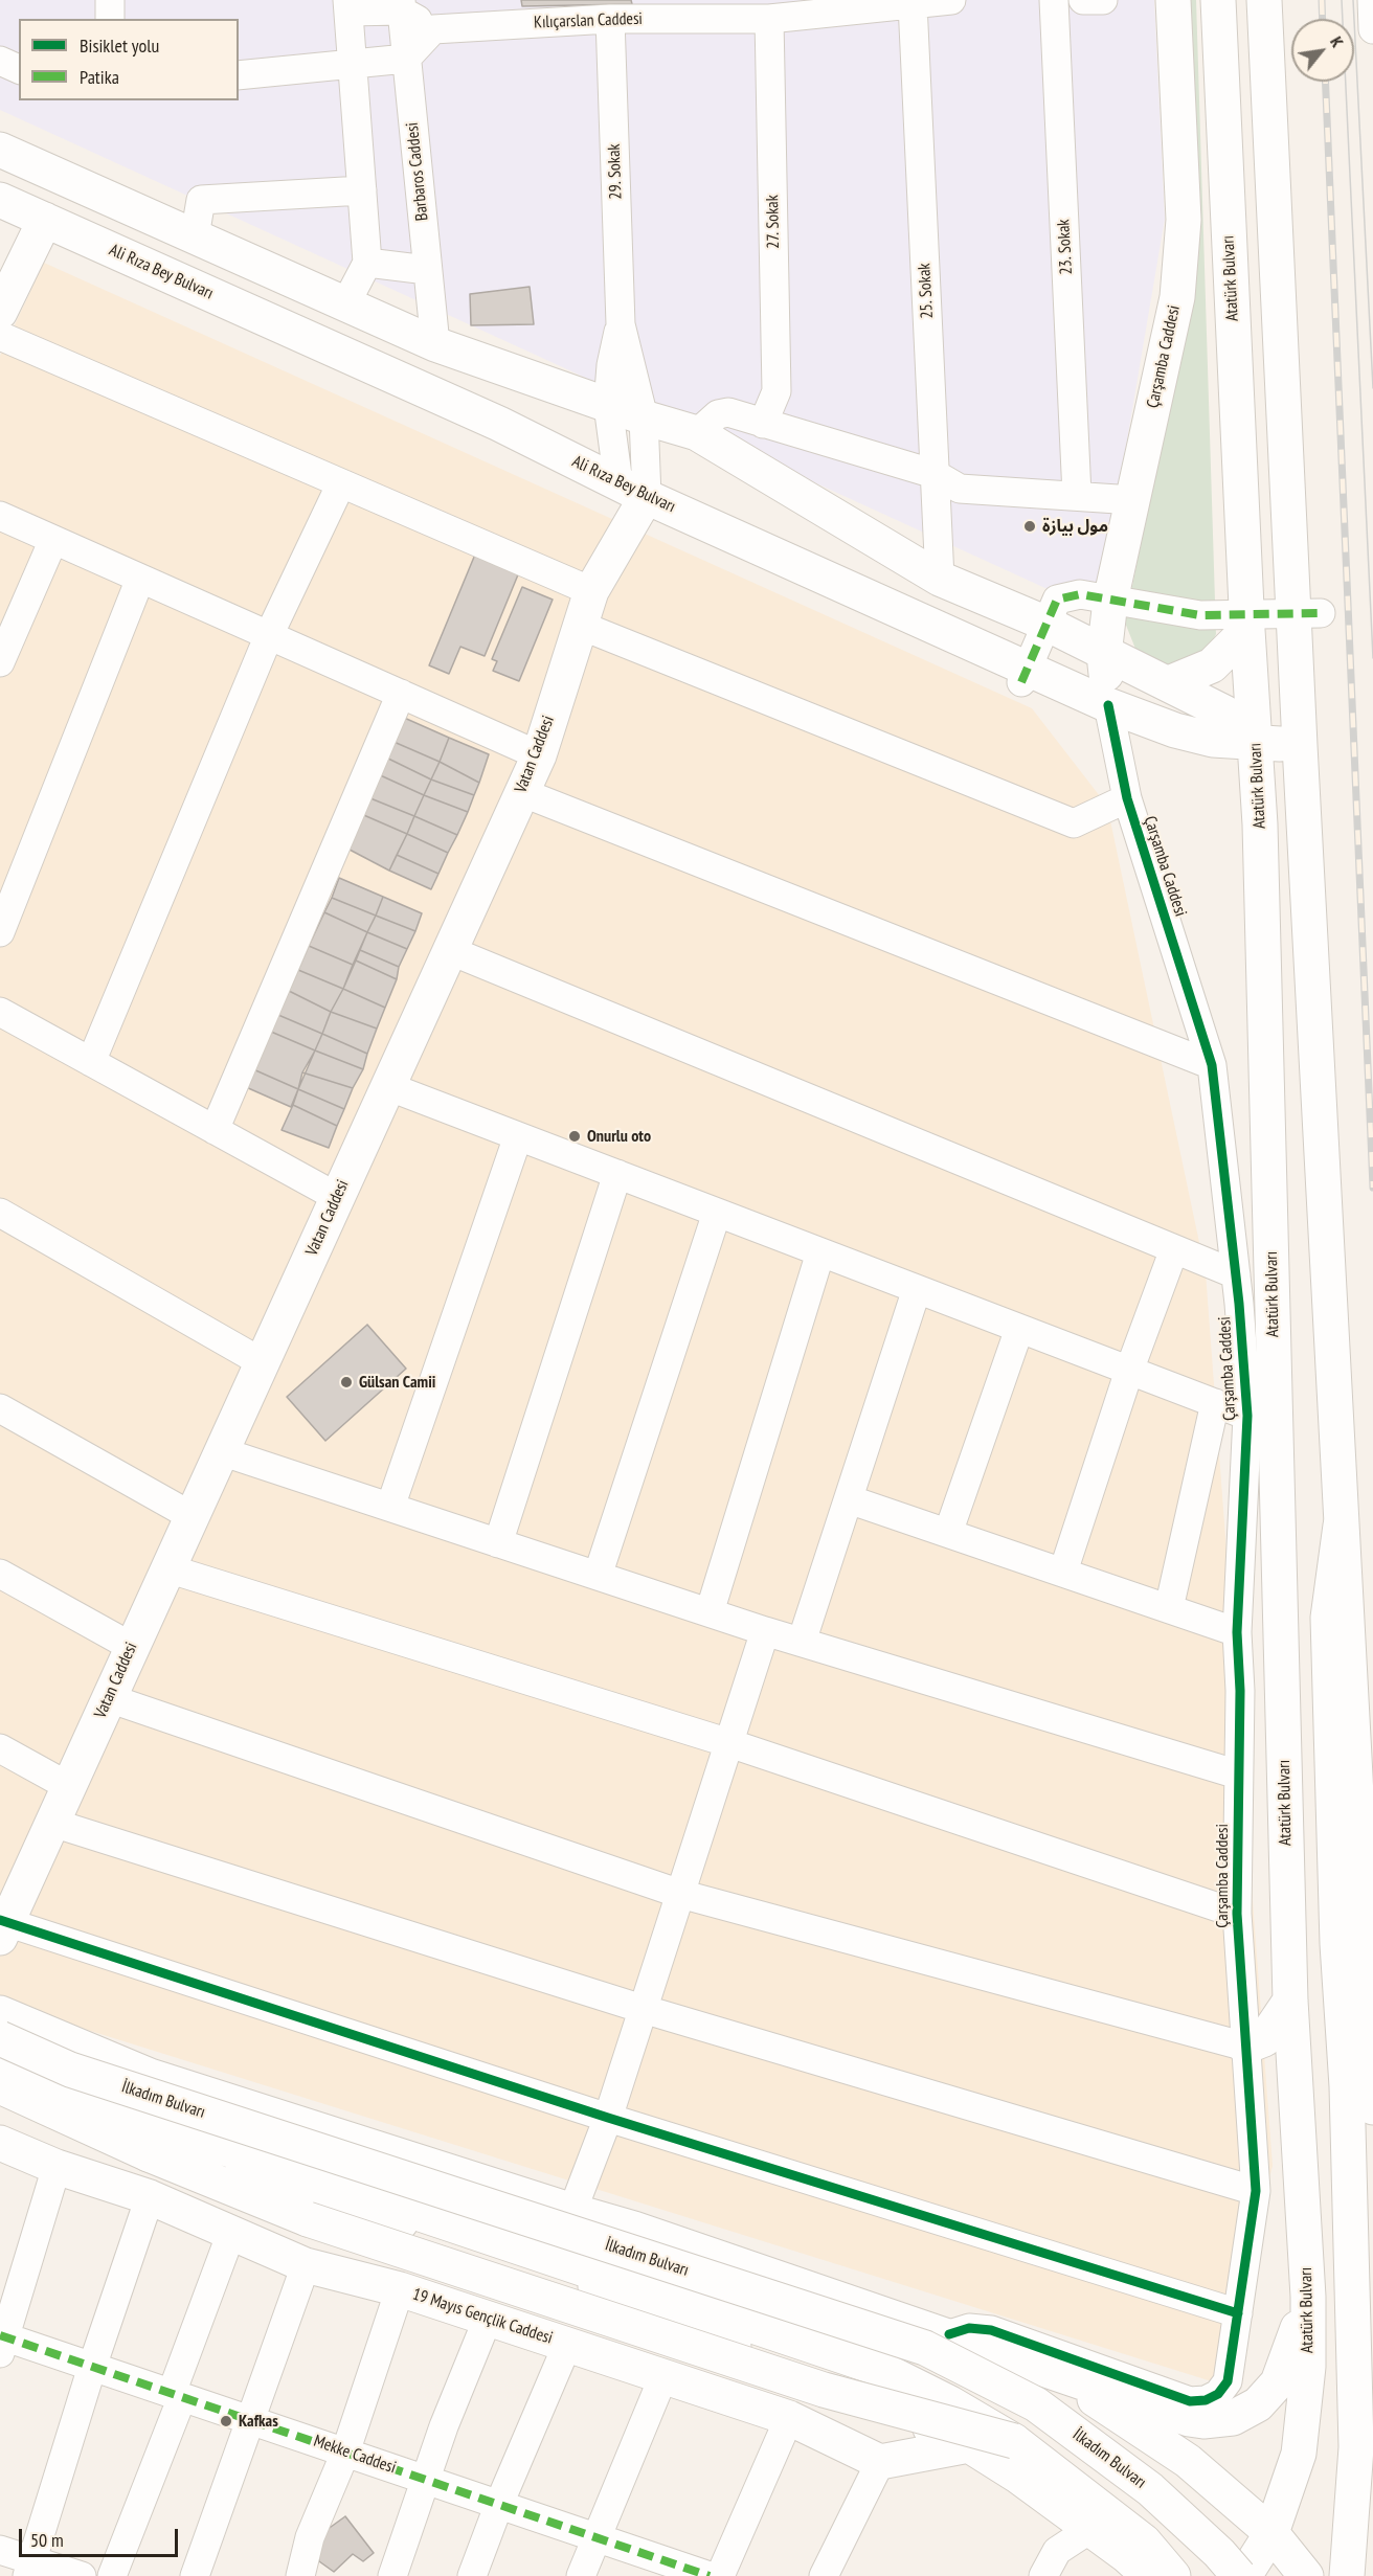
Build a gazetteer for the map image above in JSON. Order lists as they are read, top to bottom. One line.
{"streets":{"main road":["Ali Rıza Bey Bulvarı","Atatürk Bulvarı","Çarşamba Caddesi","Vatan Caddesi","İlkadım Bulvarı","19 Mayıs Gençlik Caddesi"],"street":["Kılıçarslan Caddesi","Barbaros Caddesi","29. Sokak","27. Sokak","23. Sokak","25. Sokak","Mekke Caddesi"]},"crossings":[["Kılıçarslan Caddesi","29. Sokak"],["Kılıçarslan Caddesi","27. Sokak"],["Kılıçarslan Caddesi","25. Sokak"],["Ali Rıza Bey Bulvarı","Atatürk Bulvarı"],["Ali Rıza Bey Bulvarı","Çarşamba Caddesi"],["Ali Rıza Bey Bulvarı","Vatan Caddesi"],["Atatürk Bulvarı","İlkadım Bulvarı"],["Çarşamba Caddesi","İlkadım Bulvarı"]],"places":["مول بيازة","Onurlu oto","Gülsan Camii","Kafkas"],"legend":["Bisiklet yolu","Patika"],"scale_bar":"50 m","north":"top right"}
